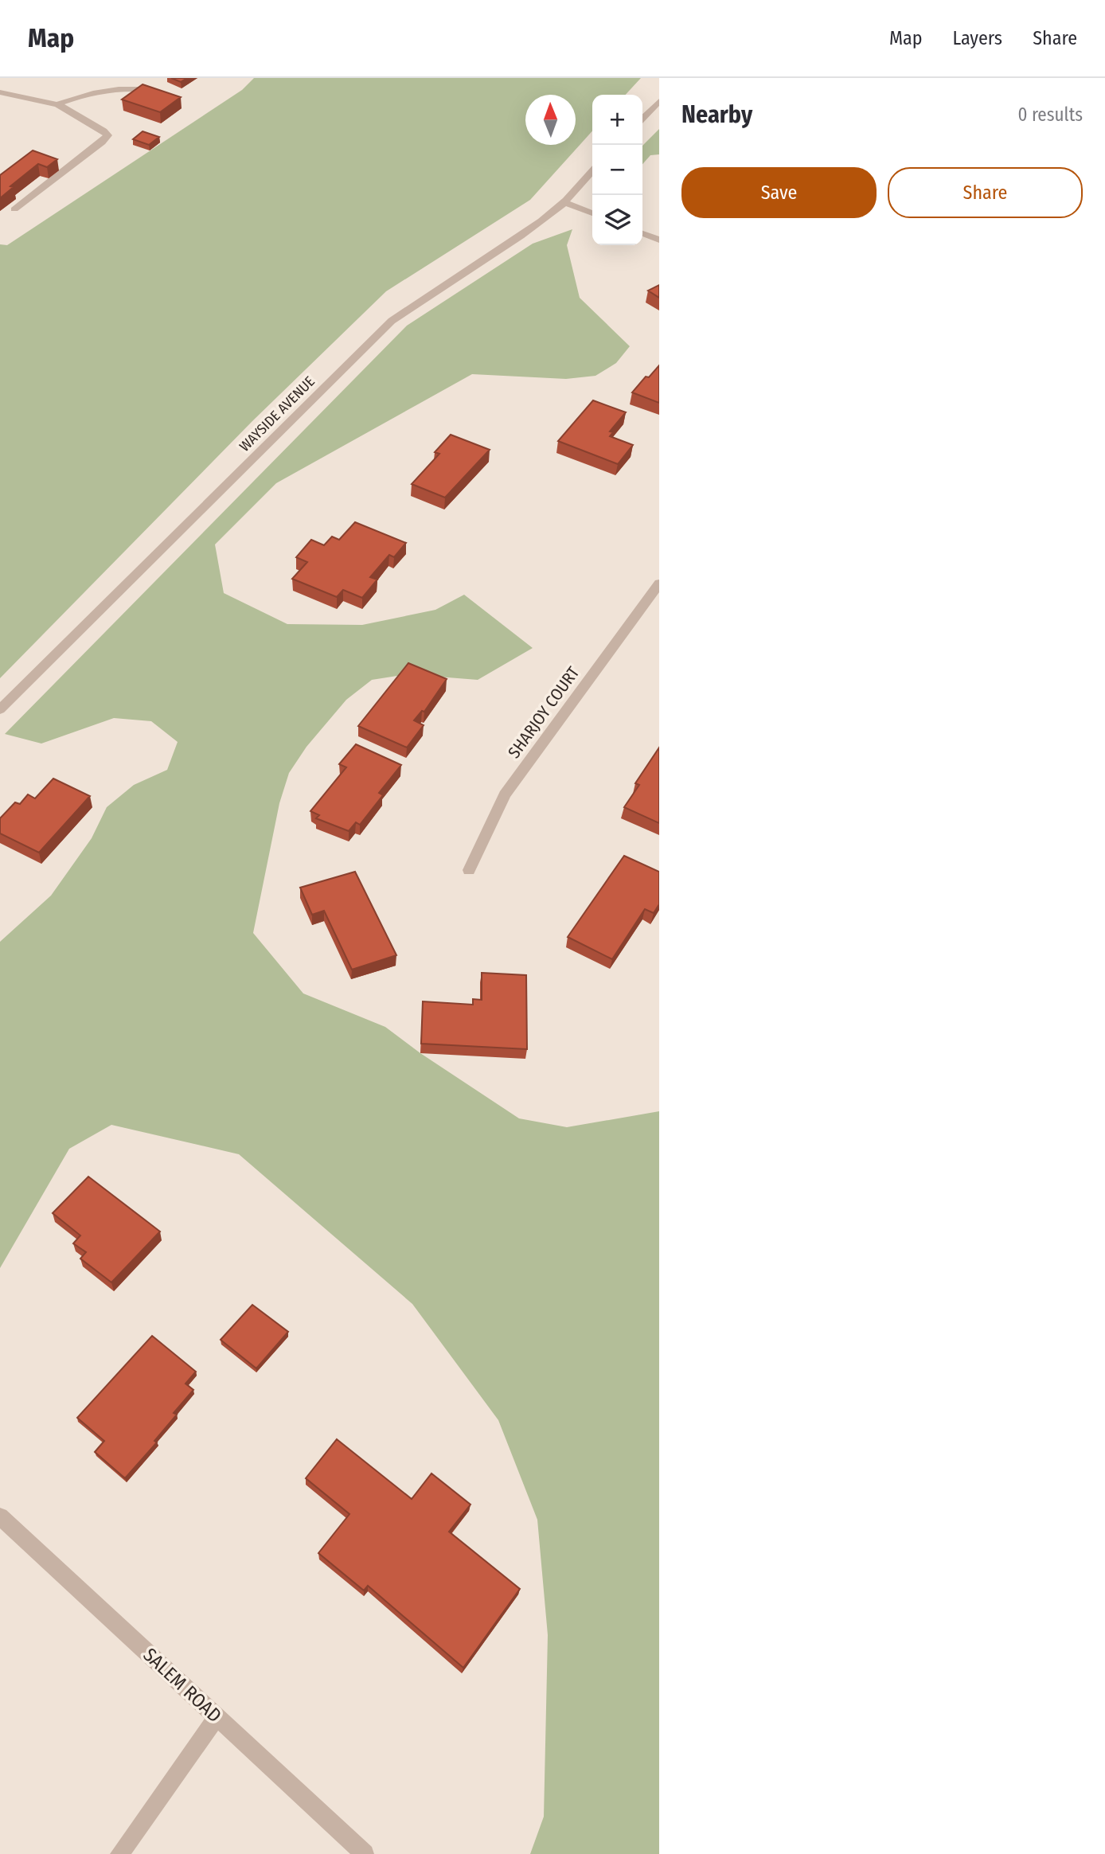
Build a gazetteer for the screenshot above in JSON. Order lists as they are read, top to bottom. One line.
{"streets":{"street":["WAYSIDE AVENUE","SHARJOY COURT","SALEM ROAD"]},"north":"top","page":{"header":"Map","nav":["Map","Layers","Share"],"heading":["Nearby","0 results"],"map_buttons":["+","−"],"buttons":["Save","Share"]}}
